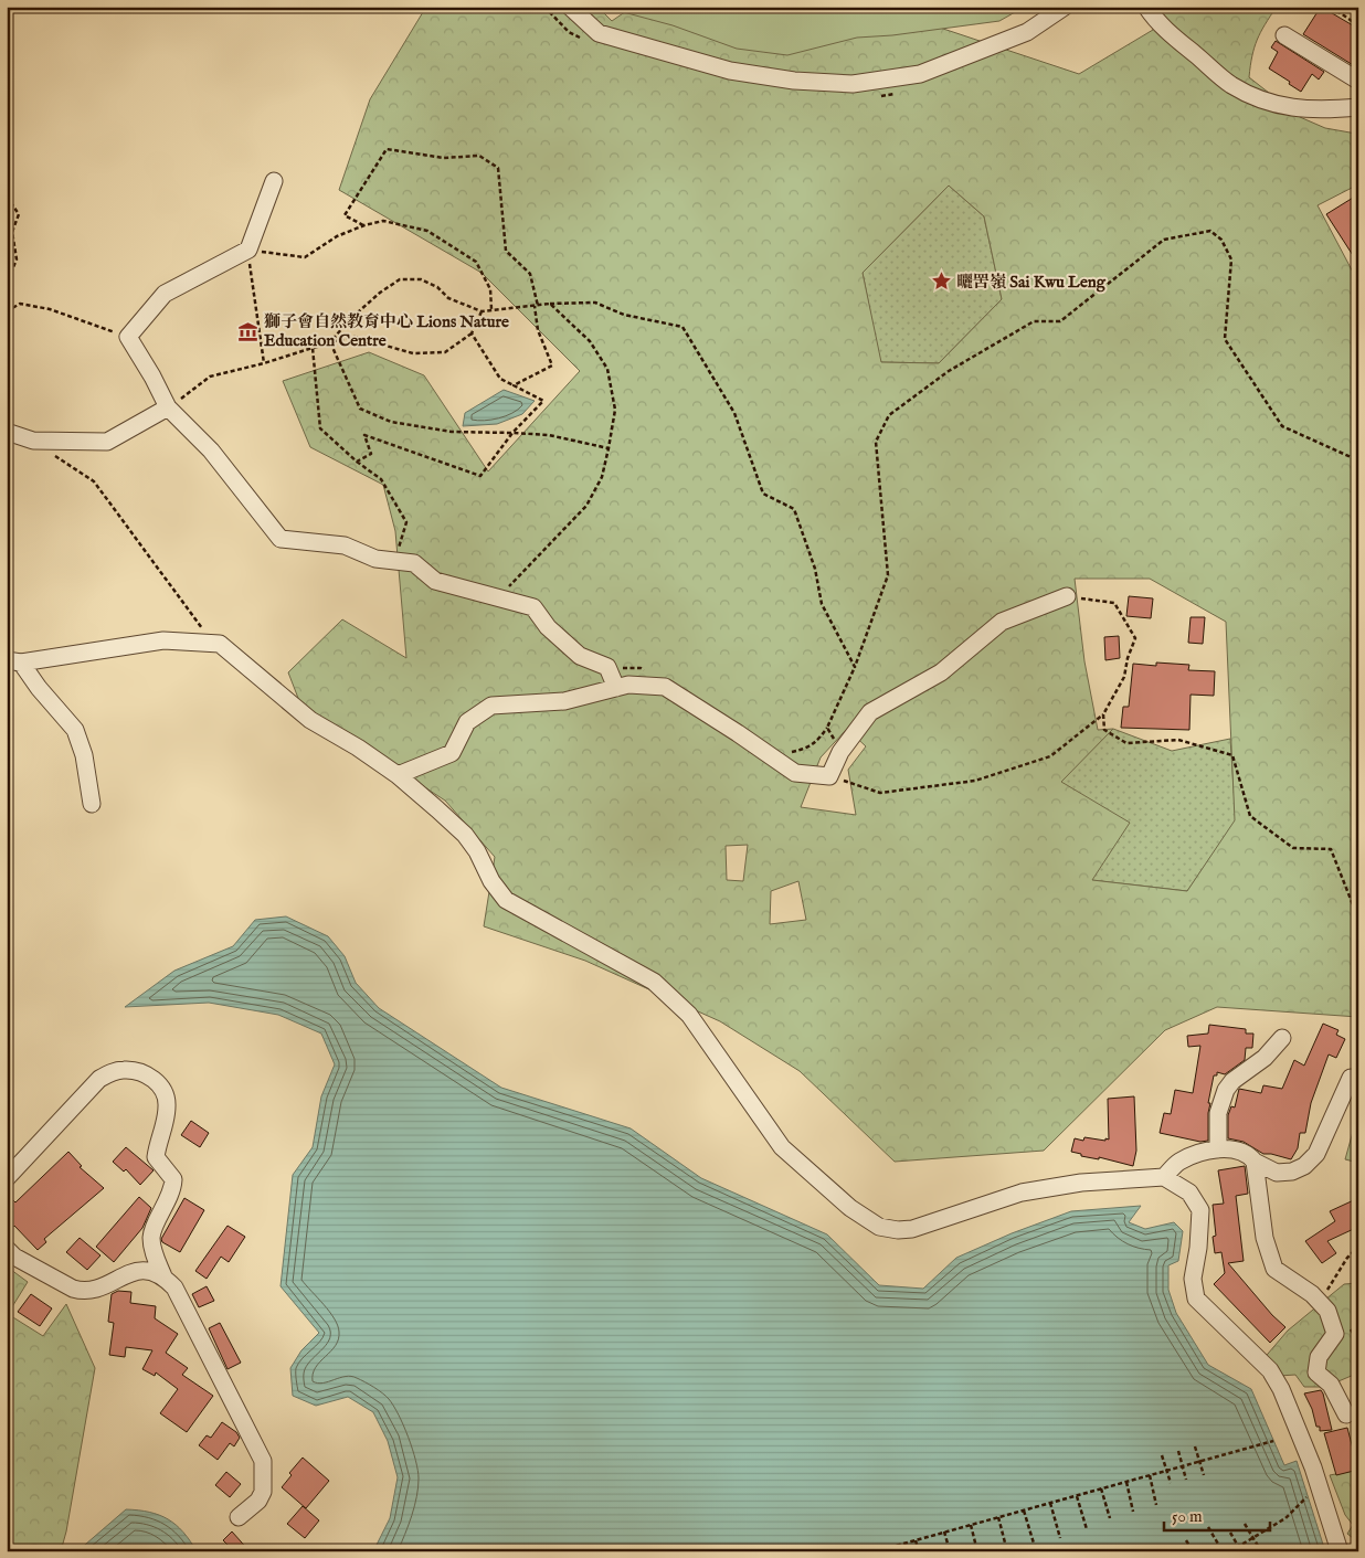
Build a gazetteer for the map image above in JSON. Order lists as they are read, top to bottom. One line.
{"places":{"place":["曬罟嶺 Sai Kwu Leng"],"museum":["獅子會自然教育中心 Lions Nature Education Centre"]},"scale_bar":"50 m"}
